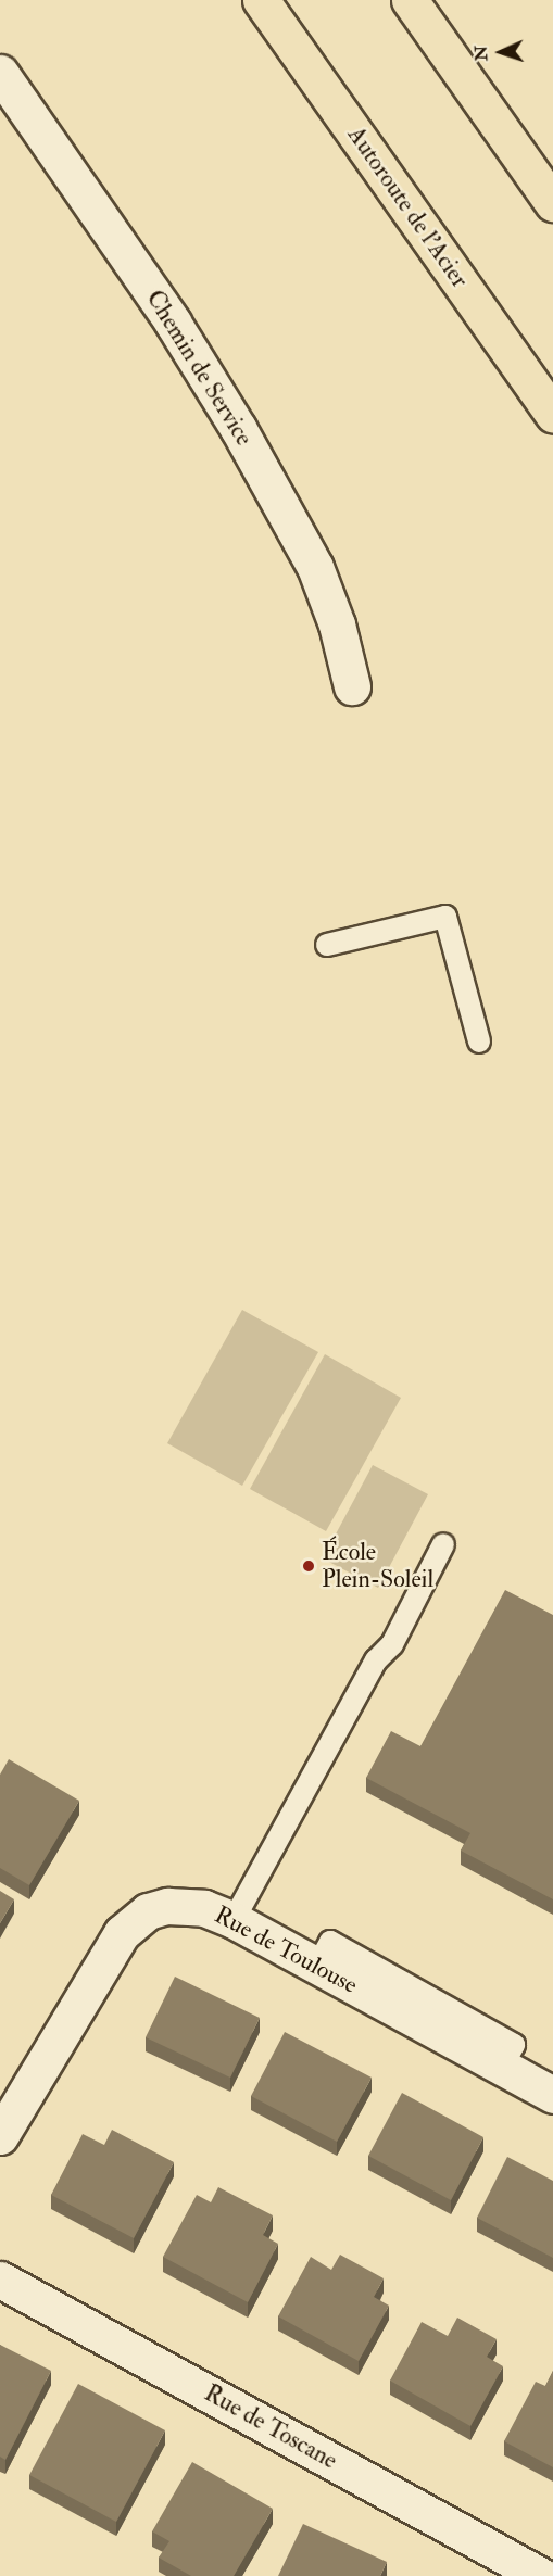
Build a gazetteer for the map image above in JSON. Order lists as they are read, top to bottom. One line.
{"streets":{"highway":["Autoroute de l'Acier"],"street":["Chemin de Service","Rue de Toulouse","Rue de Toscane"]},"places":["École Plein-Soleil"],"north":"left"}
